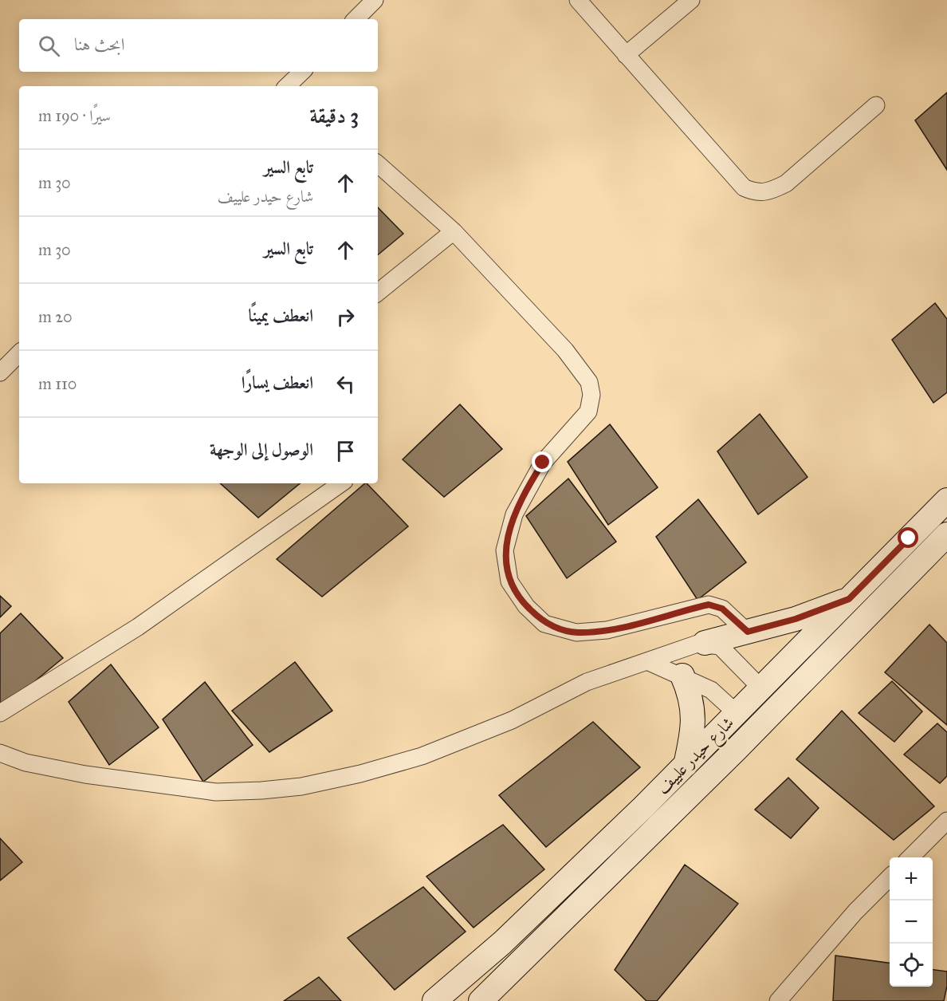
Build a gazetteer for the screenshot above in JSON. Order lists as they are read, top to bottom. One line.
{"streets":{"main road":["شارع حيدر علييف"]},"page":{"search":"ابحث هنا","heading":["3 دقيقة","سيرًا · 190 m"],"list":[["تابع السير","شارع حيدر علييف","30 m"],["تابع السير","30 m"],["انعطف يمينًا","20 m"],["انعطف يسارًا","110 m"],"الوصول إلى الوجهة"],"map_buttons":["+","−"]}}
